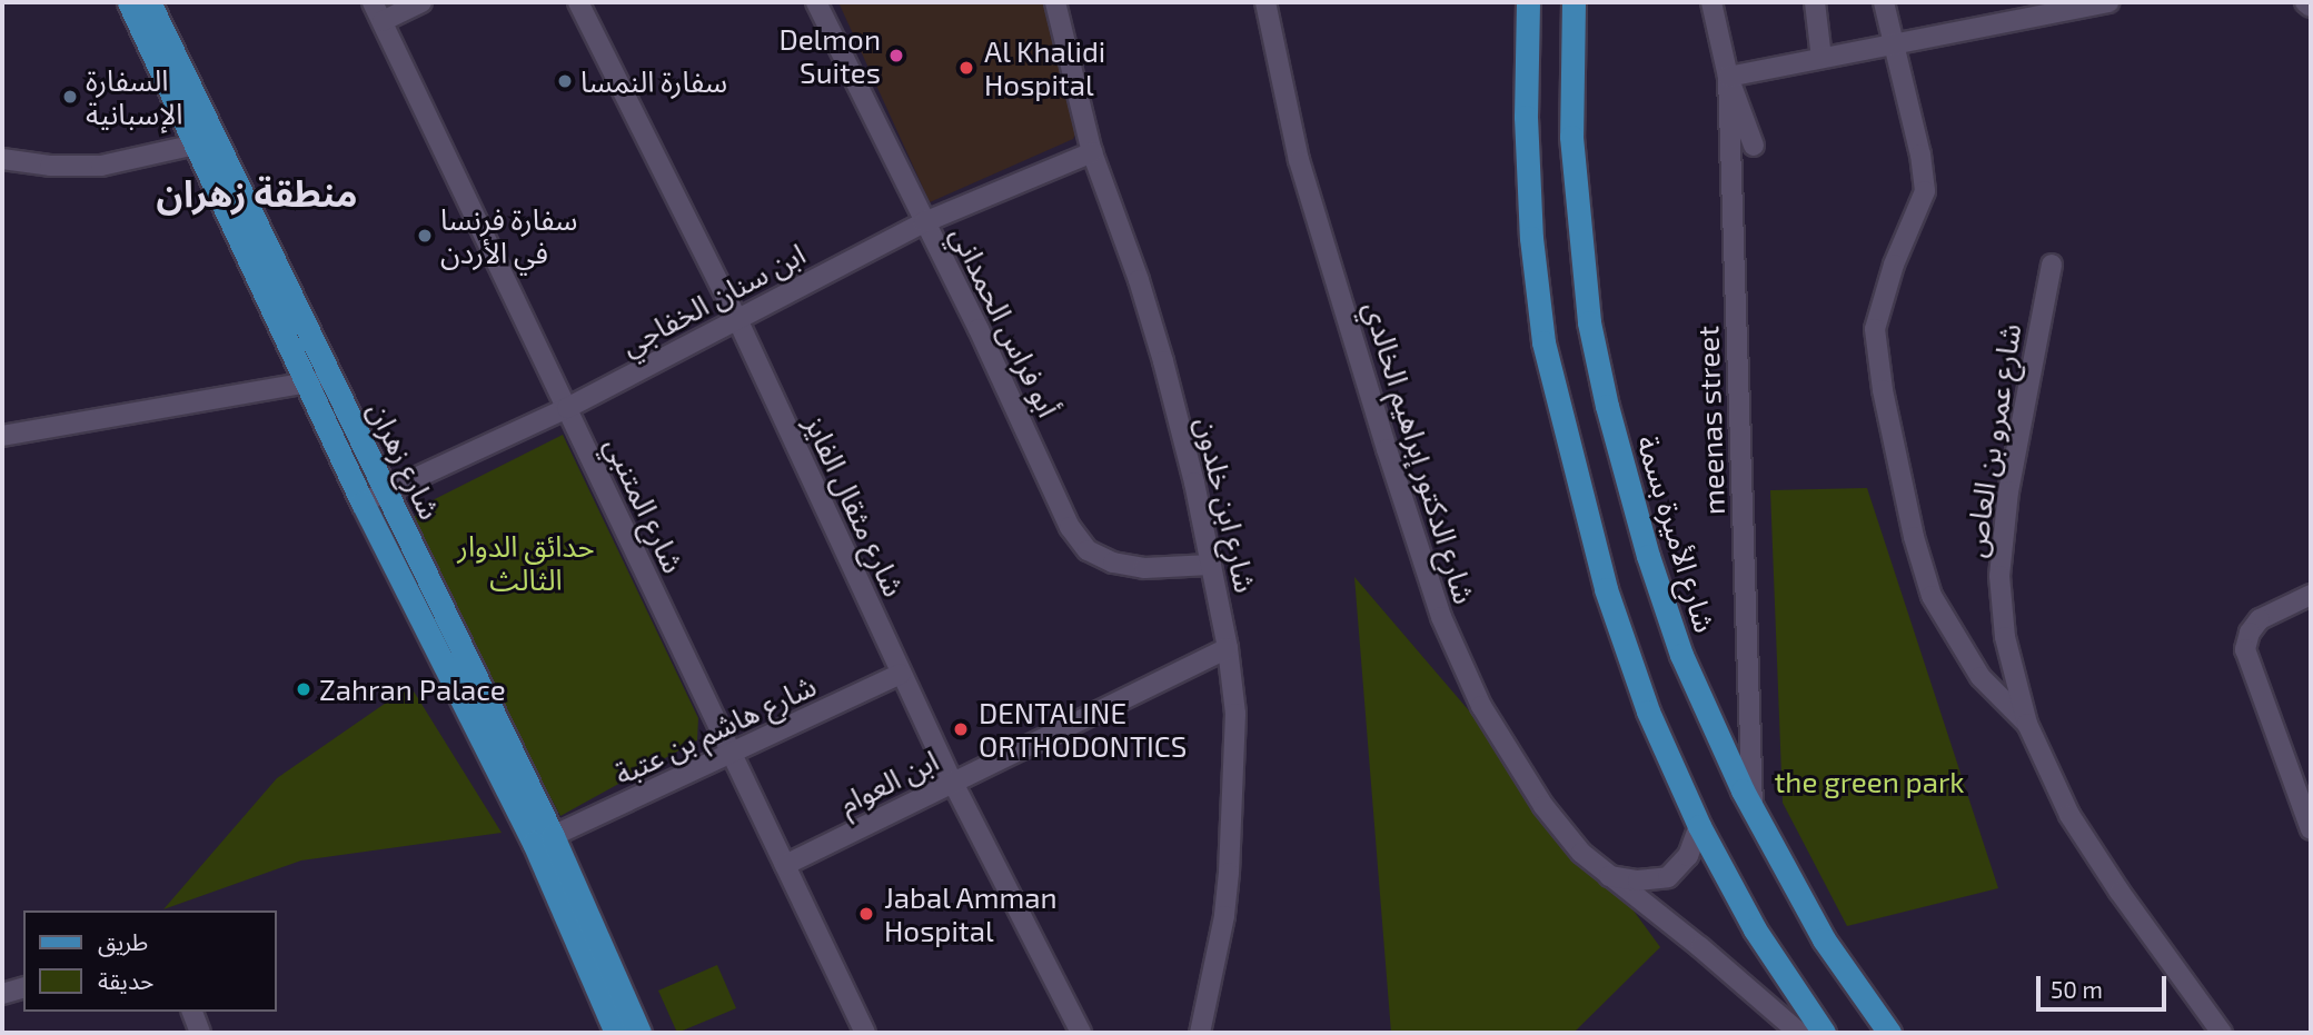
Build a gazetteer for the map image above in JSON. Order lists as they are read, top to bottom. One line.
{"streets":{"main road":["شارع زهران","شارع الأميرة بسمة"],"street":["ابن سنان الخفاجي","أبو فراس الحمداني","meenas street","شارع عمرو بن العاص","شارع الدكتور إبراهيم الخالدي","شارع المتنبي","شارع ابن خلدون","شارع مثقال الفايز","شارع هاشم بن عتبة","ابن العوام"]},"crossings":[["ابن سنان الخفاجي","أبو فراس الحمداني"],["ابن سنان الخفاجي","شارع زهران"],["ابن سنان الخفاجي","شارع المتنبي"],["ابن سنان الخفاجي","شارع ابن خلدون"],["ابن سنان الخفاجي","شارع مثقال الفايز"],["أبو فراس الحمداني","شارع ابن خلدون"],["meenas street","شارع الأميرة بسمة"],["شارع زهران","شارع هاشم بن عتبة"],["شارع المتنبي","شارع هاشم بن عتبة"],["شارع المتنبي","ابن العوام"],["شارع ابن خلدون","ابن العوام"],["شارع مثقال الفايز","شارع هاشم بن عتبة"],["شارع مثقال الفايز","ابن العوام"]],"districts":["منطقة زهران"],"parks":["حدائق الدوار الثالث","the green park"],"places":["Delmon Suites","Al Khalidi Hospital","سفارة النمسا","السفارة الإسبانية","سفارة فرنسا في الأردن","Zahran Palace","DENTALINE ORTHODONTICS","Jabal Amman Hospital"],"legend":["طريق","حديقة"],"scale_bar":"50 m"}
